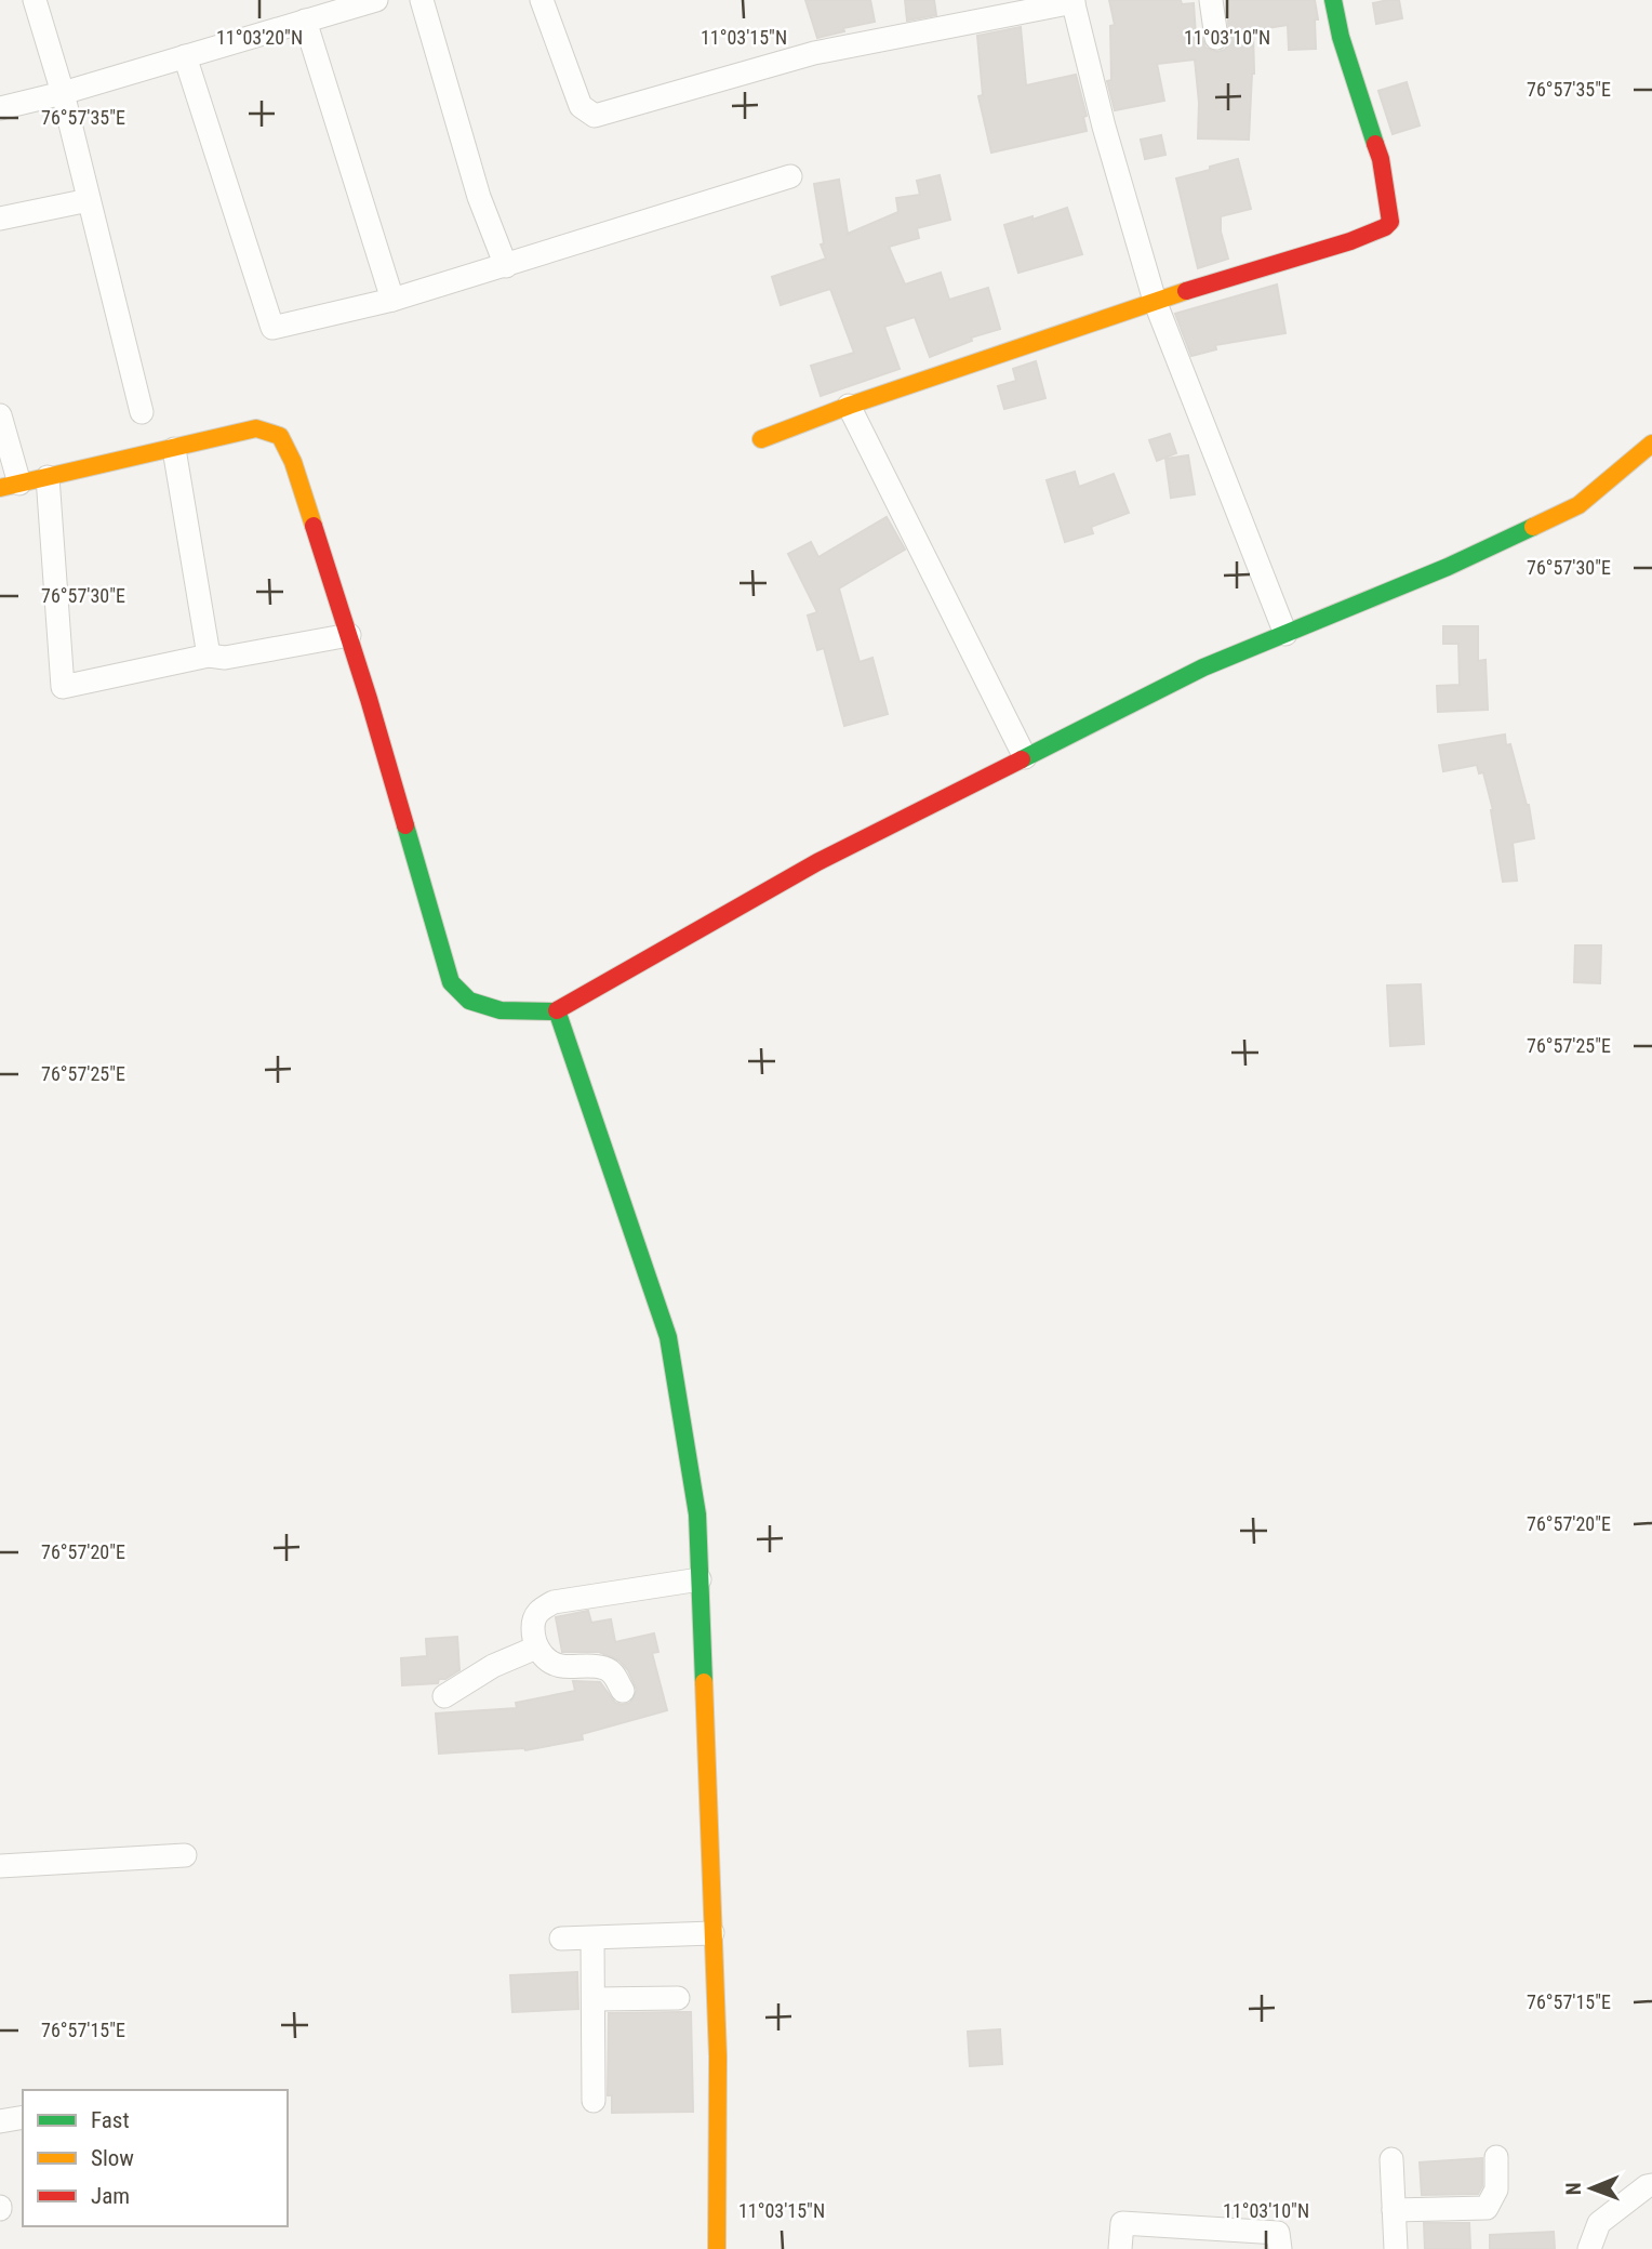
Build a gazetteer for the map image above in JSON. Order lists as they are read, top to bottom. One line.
{"legend":["Fast","Slow","Jam"],"north":"left","coordinates":["11°03'20\"N","11°03'15\"N","11°03'10\"N","76°57'35\"E","76°57'30\"E","76°57'25\"E","76°57'20\"E","76°57'15\"E"]}
